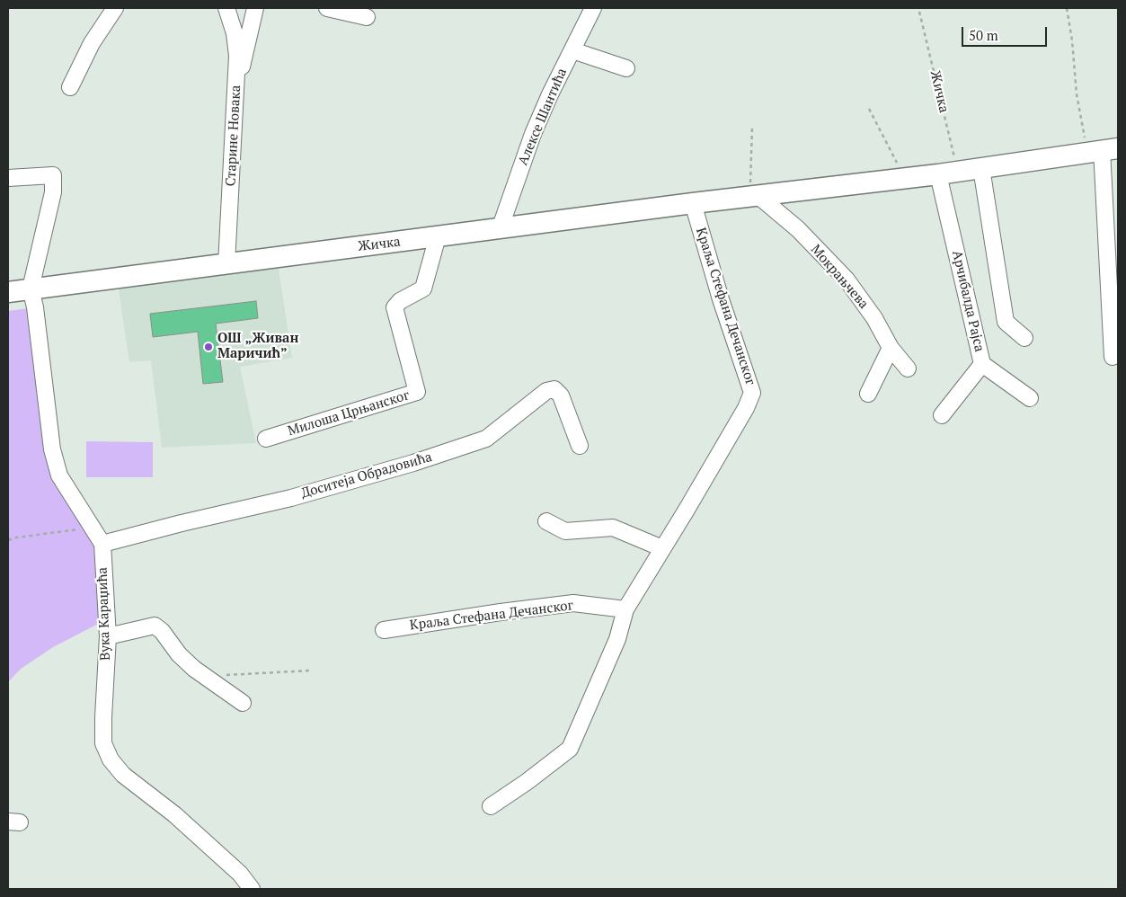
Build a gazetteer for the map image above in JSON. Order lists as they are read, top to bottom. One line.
{"streets":{"main road":["Жичка"],"street":["Алексе Шантића","Старине Новака","Мокрањчева","Арчибалда Рајса","Краља Стефана Дечанског","Милоша Црњанског","Доситеја Обрадовића","Вука Караџића"]},"crossings":[["Жичка","Алексе Шантића"],["Жичка","Старине Новака"],["Жичка","Мокрањчева"],["Жичка","Арчибалда Рајса"],["Жичка","Краља Стефана Дечанског"],["Жичка","Милоша Црњанског"],["Доситеја Обрадовића","Вука Караџића"]],"places":["ОШ „Живан Маричић”"],"scale_bar":"50 m"}
